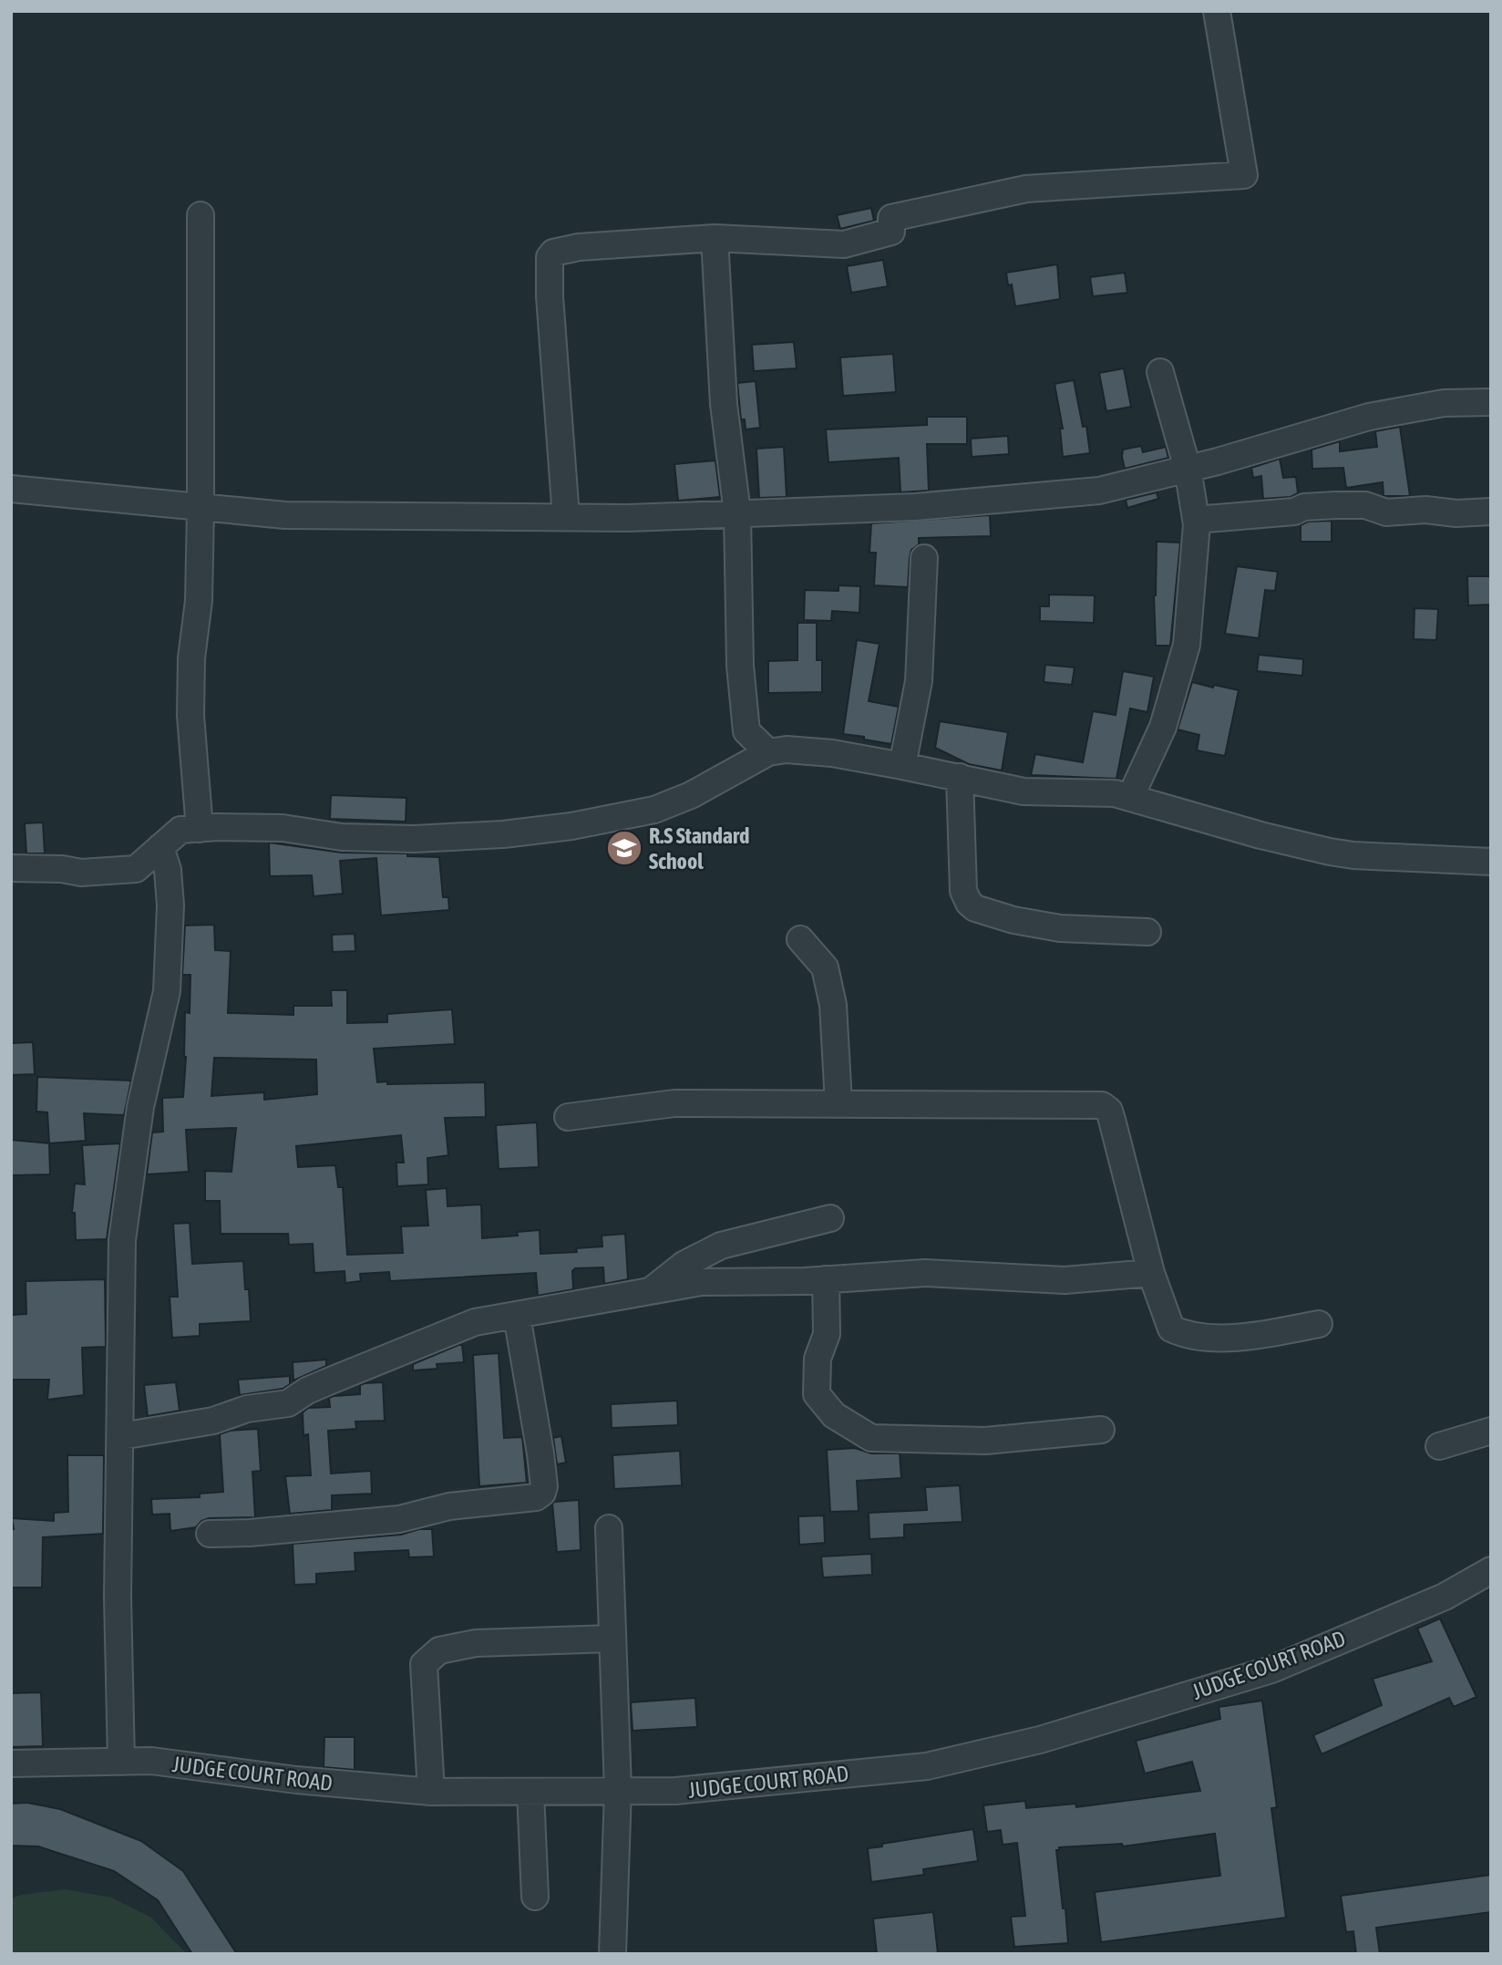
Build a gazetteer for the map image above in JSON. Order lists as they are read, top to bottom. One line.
{"streets":{"street":["JUDGE COURT ROAD"]},"places":{"school or university":["R.S Standard School"]}}
